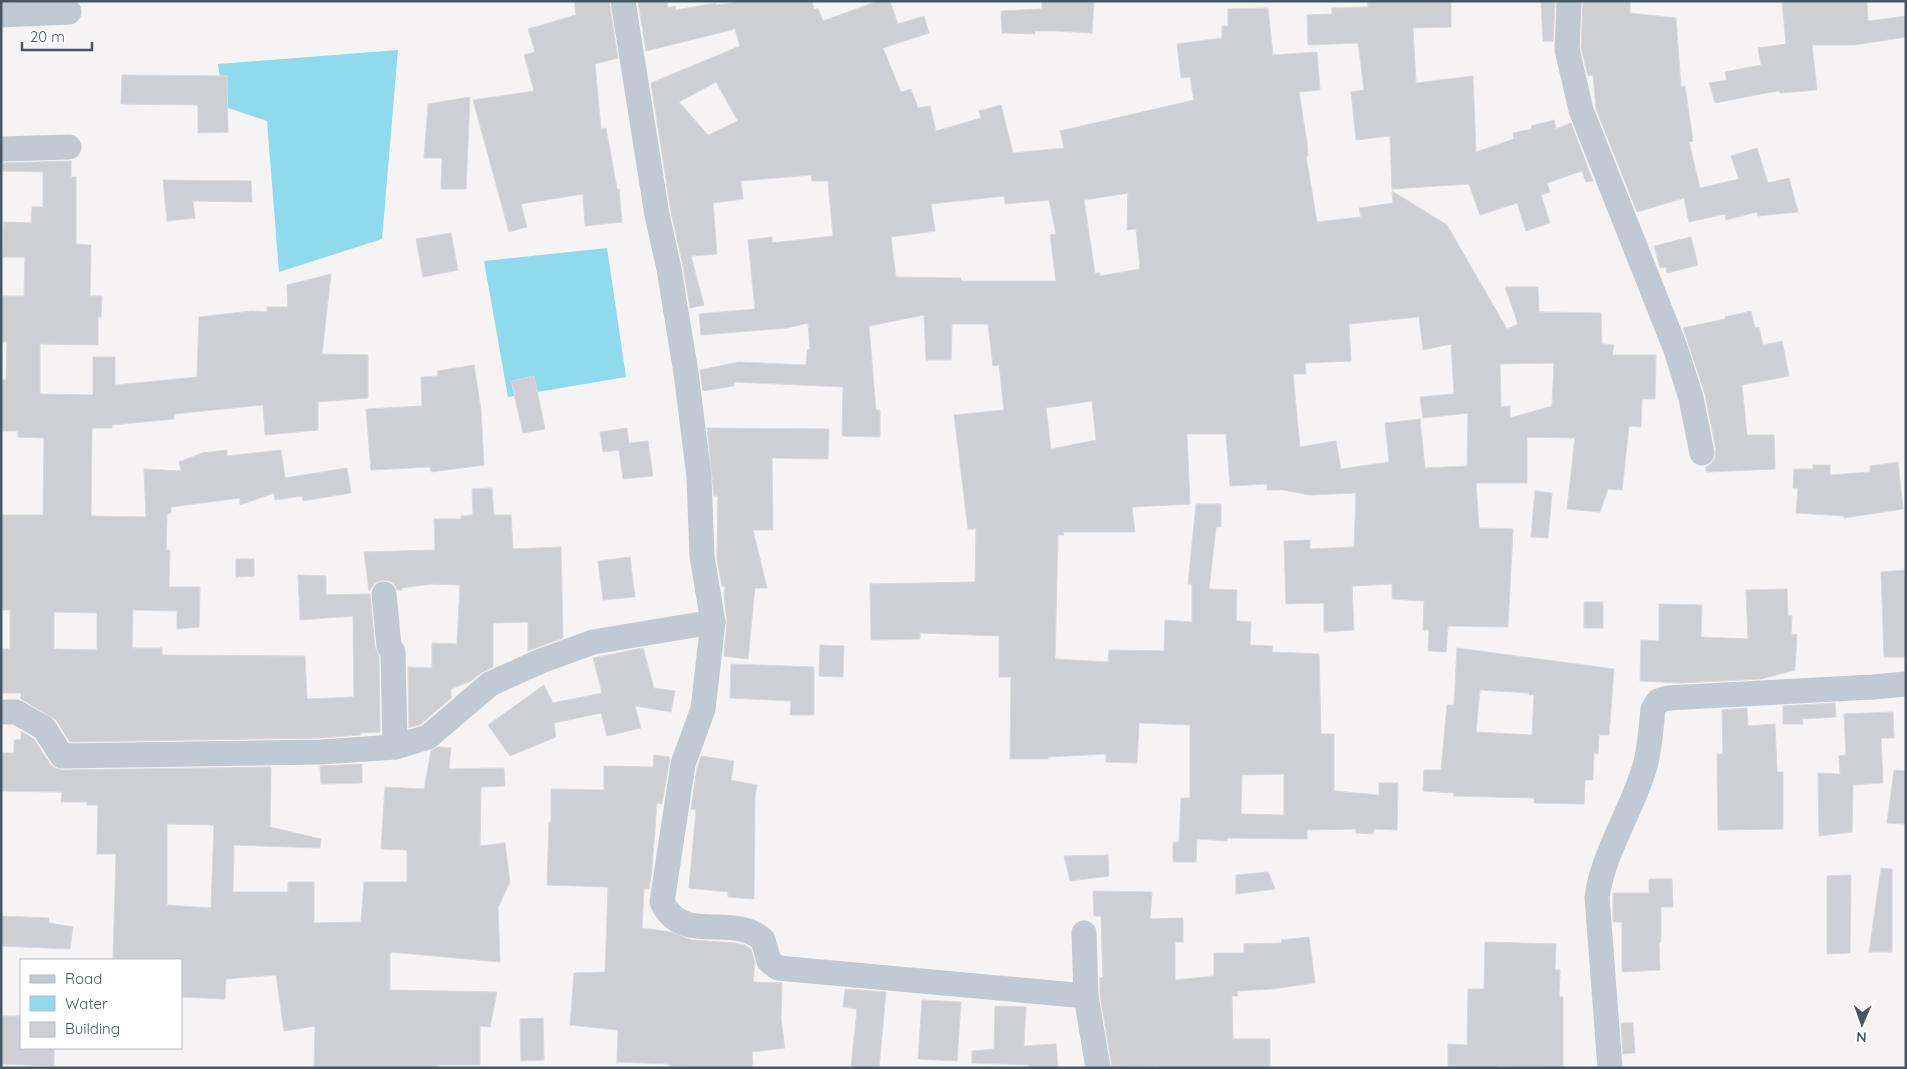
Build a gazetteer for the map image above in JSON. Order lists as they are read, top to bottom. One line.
{"legend":["Road","Water","Building"],"scale_bar":"20 m","north":"bottom"}
